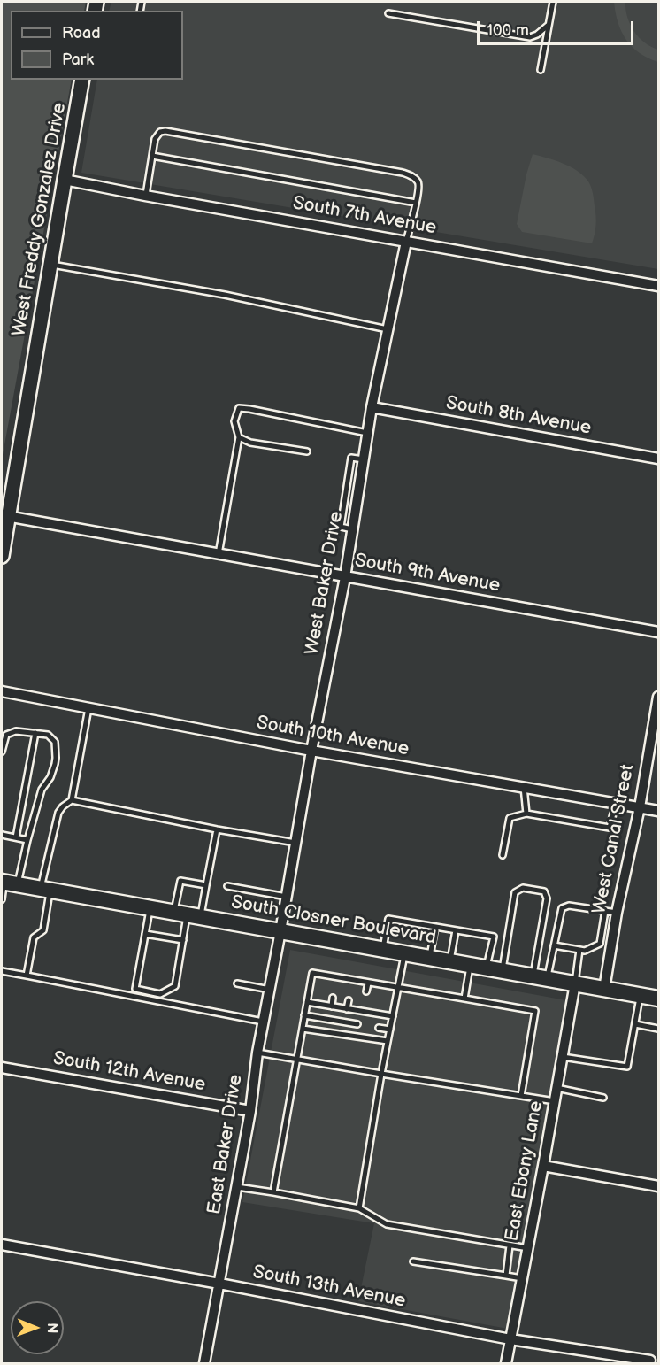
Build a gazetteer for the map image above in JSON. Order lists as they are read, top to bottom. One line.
{"streets":{"main road":["West Freddy Gonzalez Drive","South Closner Boulevard"],"street":["South 7th Avenue","South 8th Avenue","South 9th Avenue","West Baker Drive","South 10th Avenue","West Canal Street","South 12th Avenue","East Baker Drive","East Ebony Lane","South 13th Avenue"]},"crossings":[["South 7th Avenue","West Freddy Gonzalez Drive"],["South 7th Avenue","West Baker Drive"],["West Freddy Gonzalez Drive","South 9th Avenue"],["South 8th Avenue","West Baker Drive"],["South 9th Avenue","West Baker Drive"],["West Baker Drive","South 10th Avenue"],["West Baker Drive","South Closner Boulevard"],["West Baker Drive","East Baker Drive"],["South 10th Avenue","West Canal Street"],["West Canal Street","South Closner Boulevard"],["South Closner Boulevard","East Baker Drive"],["South Closner Boulevard","East Ebony Lane"],["South 12th Avenue","East Baker Drive"],["East Baker Drive","South 13th Avenue"],["East Ebony Lane","South 13th Avenue"]],"legend":["Road","Park"],"scale_bar":"100 m","north":"right"}
